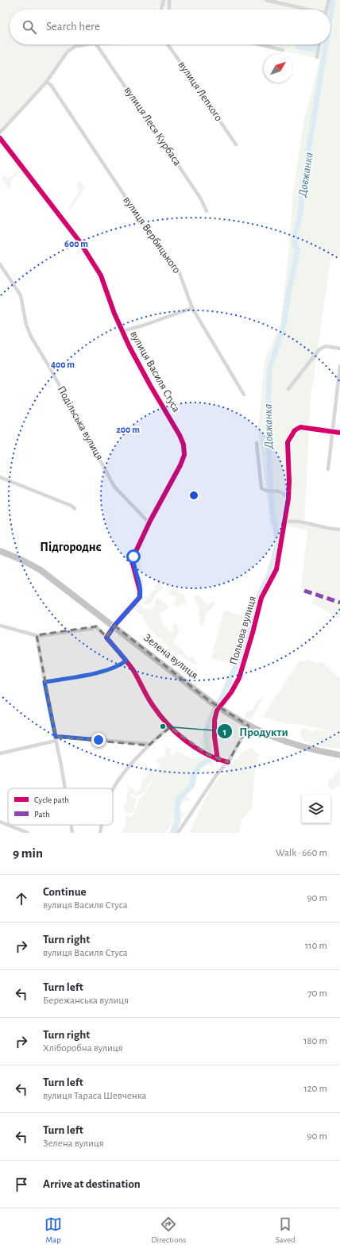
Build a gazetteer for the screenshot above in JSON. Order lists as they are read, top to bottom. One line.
{"streets":{"highway":["Зелена вулиця"],"street":["вулиця Лепкого","вулиця Леся Курбаса","вулиця Вербицького","вулиця Василя Стуса","Подільська вулиця","Польова вулиця"]},"crossings":[["вулиця Василя Стуса","Подільська вулиця"],["вулиця Василя Стуса","Зелена вулиця"]],"districts":["Підгороднє"],"water":["Довжанка"],"places":["Продукти"],"legend":["Cycle path","Path"],"north":"top right","page":{"search":"Search here","heading":["9 min","Walk · 660 m"],"list":[["Continue","вулиця Василя Стуса","90 m"],["Turn right","вулиця Василя Стуса","110 m"],["Turn left","Бережанська вулиця","70 m"],["Turn right","Хліборобна вулиця","180 m"],["Turn left","вулиця Тараса Шевченка","120 m"],["Turn left","Зелена вулиця","90 m"],"Arrive at destination"],"nav":["Map","Directions","Saved"]},"rings":["600 m","400 m","200 m"]}
